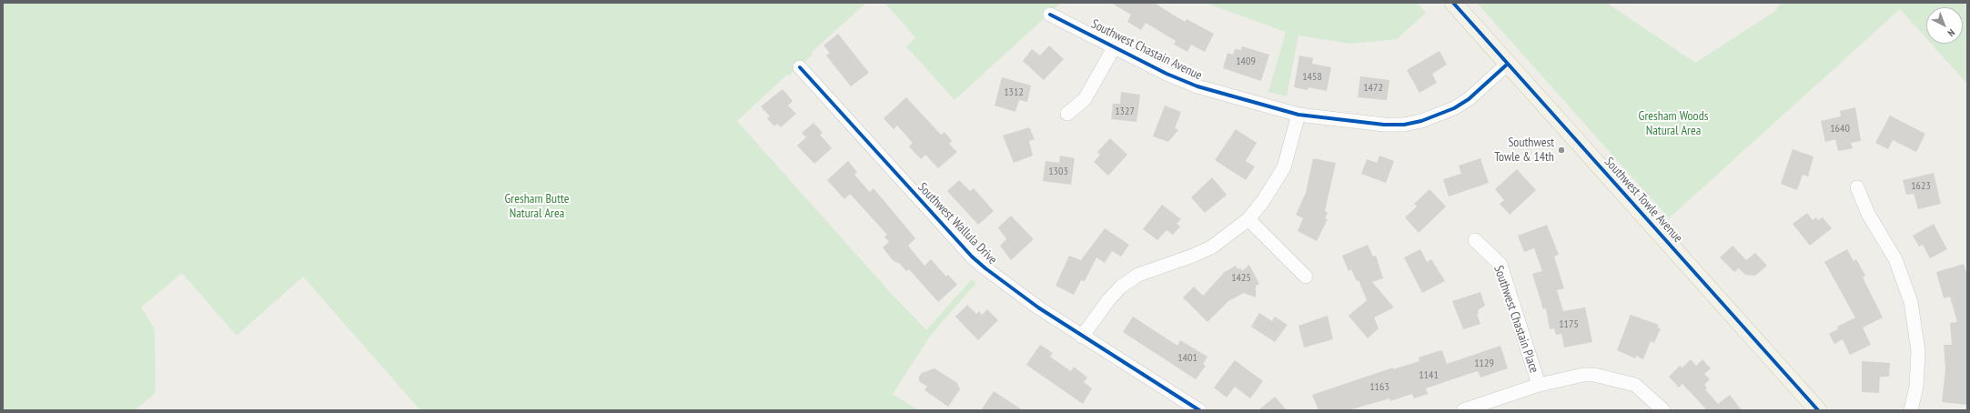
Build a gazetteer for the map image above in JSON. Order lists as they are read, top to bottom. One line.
{"streets":{"main road":["Southwest Towle Avenue"],"street":["Southwest Chastain Avenue","Southwest Wallula Drive","Southwest Chastain Place"]},"crossings":[["Southwest Chastain Avenue","Southwest Towle Avenue"]],"parks":["Gresham Woods Natural Area","Gresham Butte Natural Area"],"places":["Southwest Towle & 14th"],"house_numbers":["1409","1458","1472","1312","1327","1640","1303","1623","1425","1175","1401","1129","1141","1163"],"north":"bottom right"}
